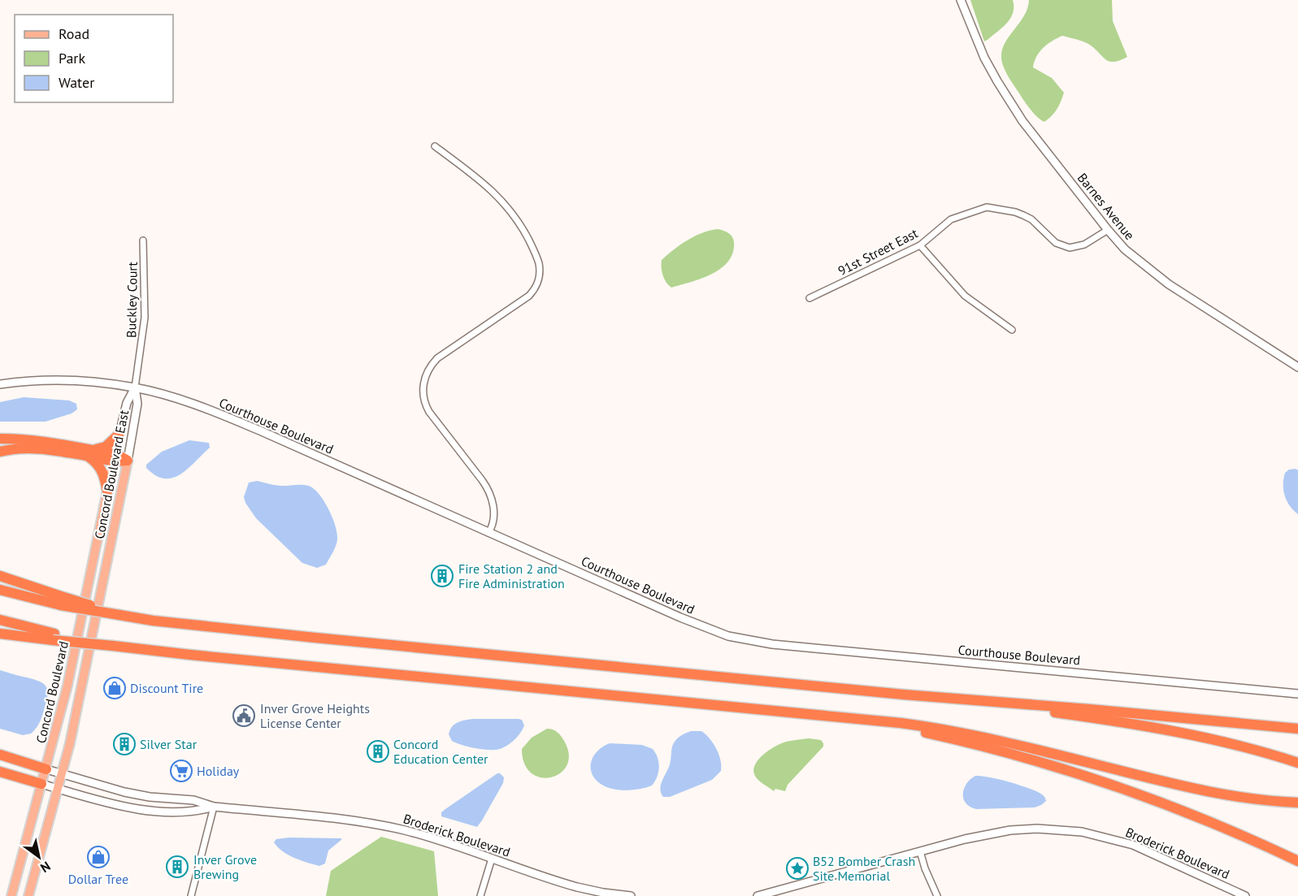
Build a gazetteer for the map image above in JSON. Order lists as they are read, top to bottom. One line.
{"streets":{"main road":["Concord Boulevard East","Concord Boulevard"],"street":["Barnes Avenue","91st Street East","Buckley Court","Courthouse Boulevard","Broderick Boulevard"]},"crossings":[["Barnes Avenue","91st Street East"],["Buckley Court","Courthouse Boulevard"],["Buckley Court","Concord Boulevard East"],["Courthouse Boulevard","Concord Boulevard East"],["Concord Boulevard East","Concord Boulevard"],["Concord Boulevard","Broderick Boulevard"]],"places":{"building":["Fire Station 2 and Fire Administration","Silver Star","Concord Education Center","Inver Grove Brewing"],"shop":["Discount Tire","Dollar Tree"],"public building":["Inver Grove Heights License Center"],"supermarket":["Holiday"],"place":["B52 Bomber Crash Site Memorial"]},"legend":["Road","Park","Water"],"north":"bottom right"}
